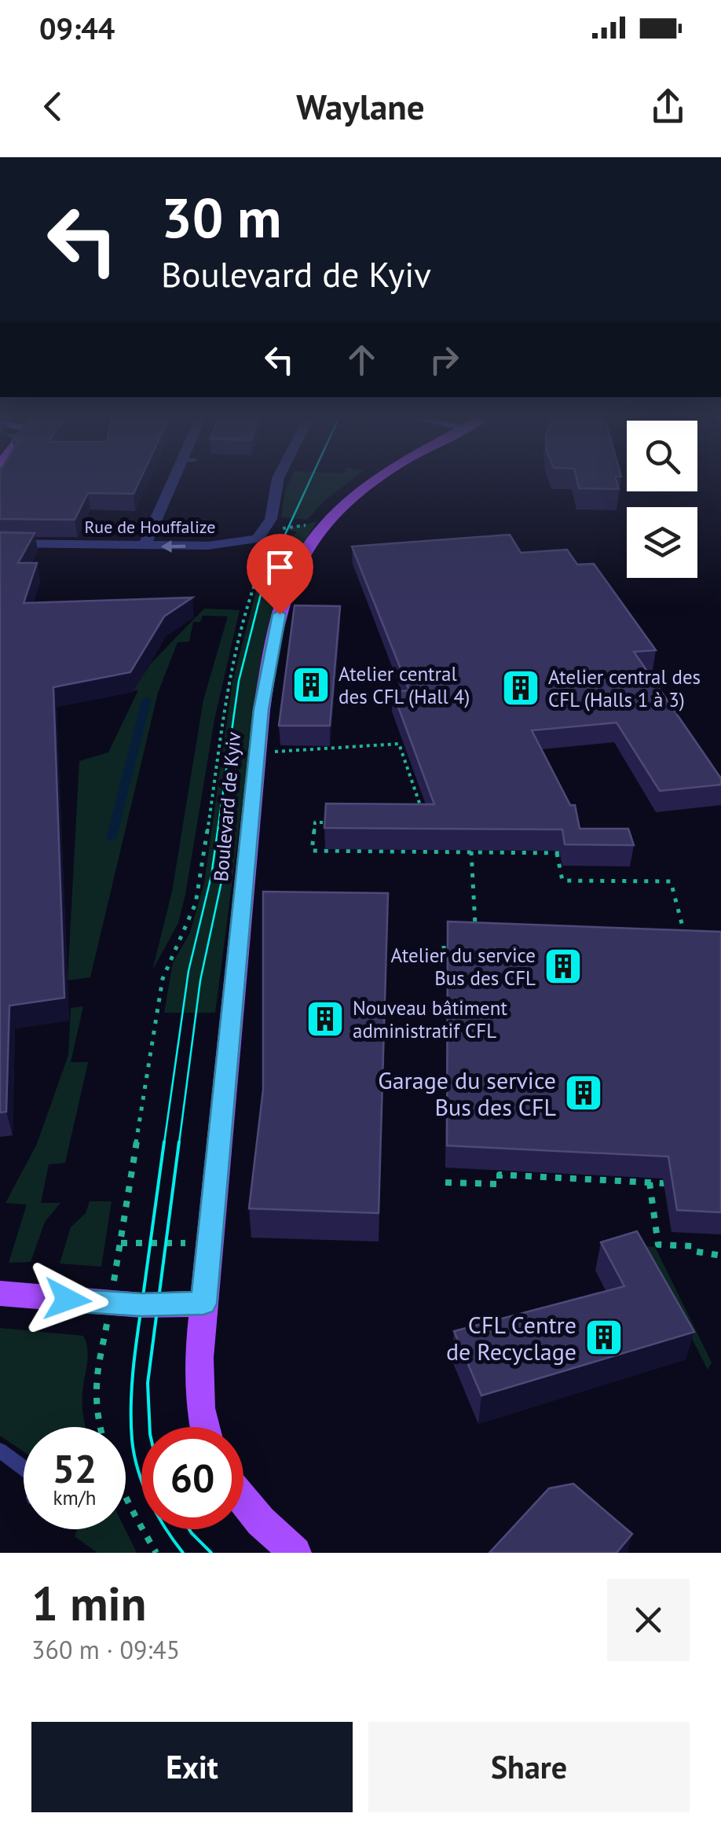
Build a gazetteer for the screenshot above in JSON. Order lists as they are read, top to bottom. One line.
{"streets":{"main road":["Boulevard de Kyiv"],"street":["Rue de Houffalize"]},"one_way":["Rue de Houffalize"],"places":{"building":["Atelier central des CFL (Hall 4)","Atelier central des CFL (Halls 1 à 3)","Atelier du service Bus des CFL","Nouveau bâtiment administratif CFL","Garage du service Bus des CFL","CFL Centre de Recyclage"]},"page":{"status":"09:44","header":"Waylane","turn":["30 m","Boulevard de Kyiv"],"speed":"52 km/h","limit":"60","heading":["1 min","360 m · 09:45"],"buttons":["Exit","Share"]}}
